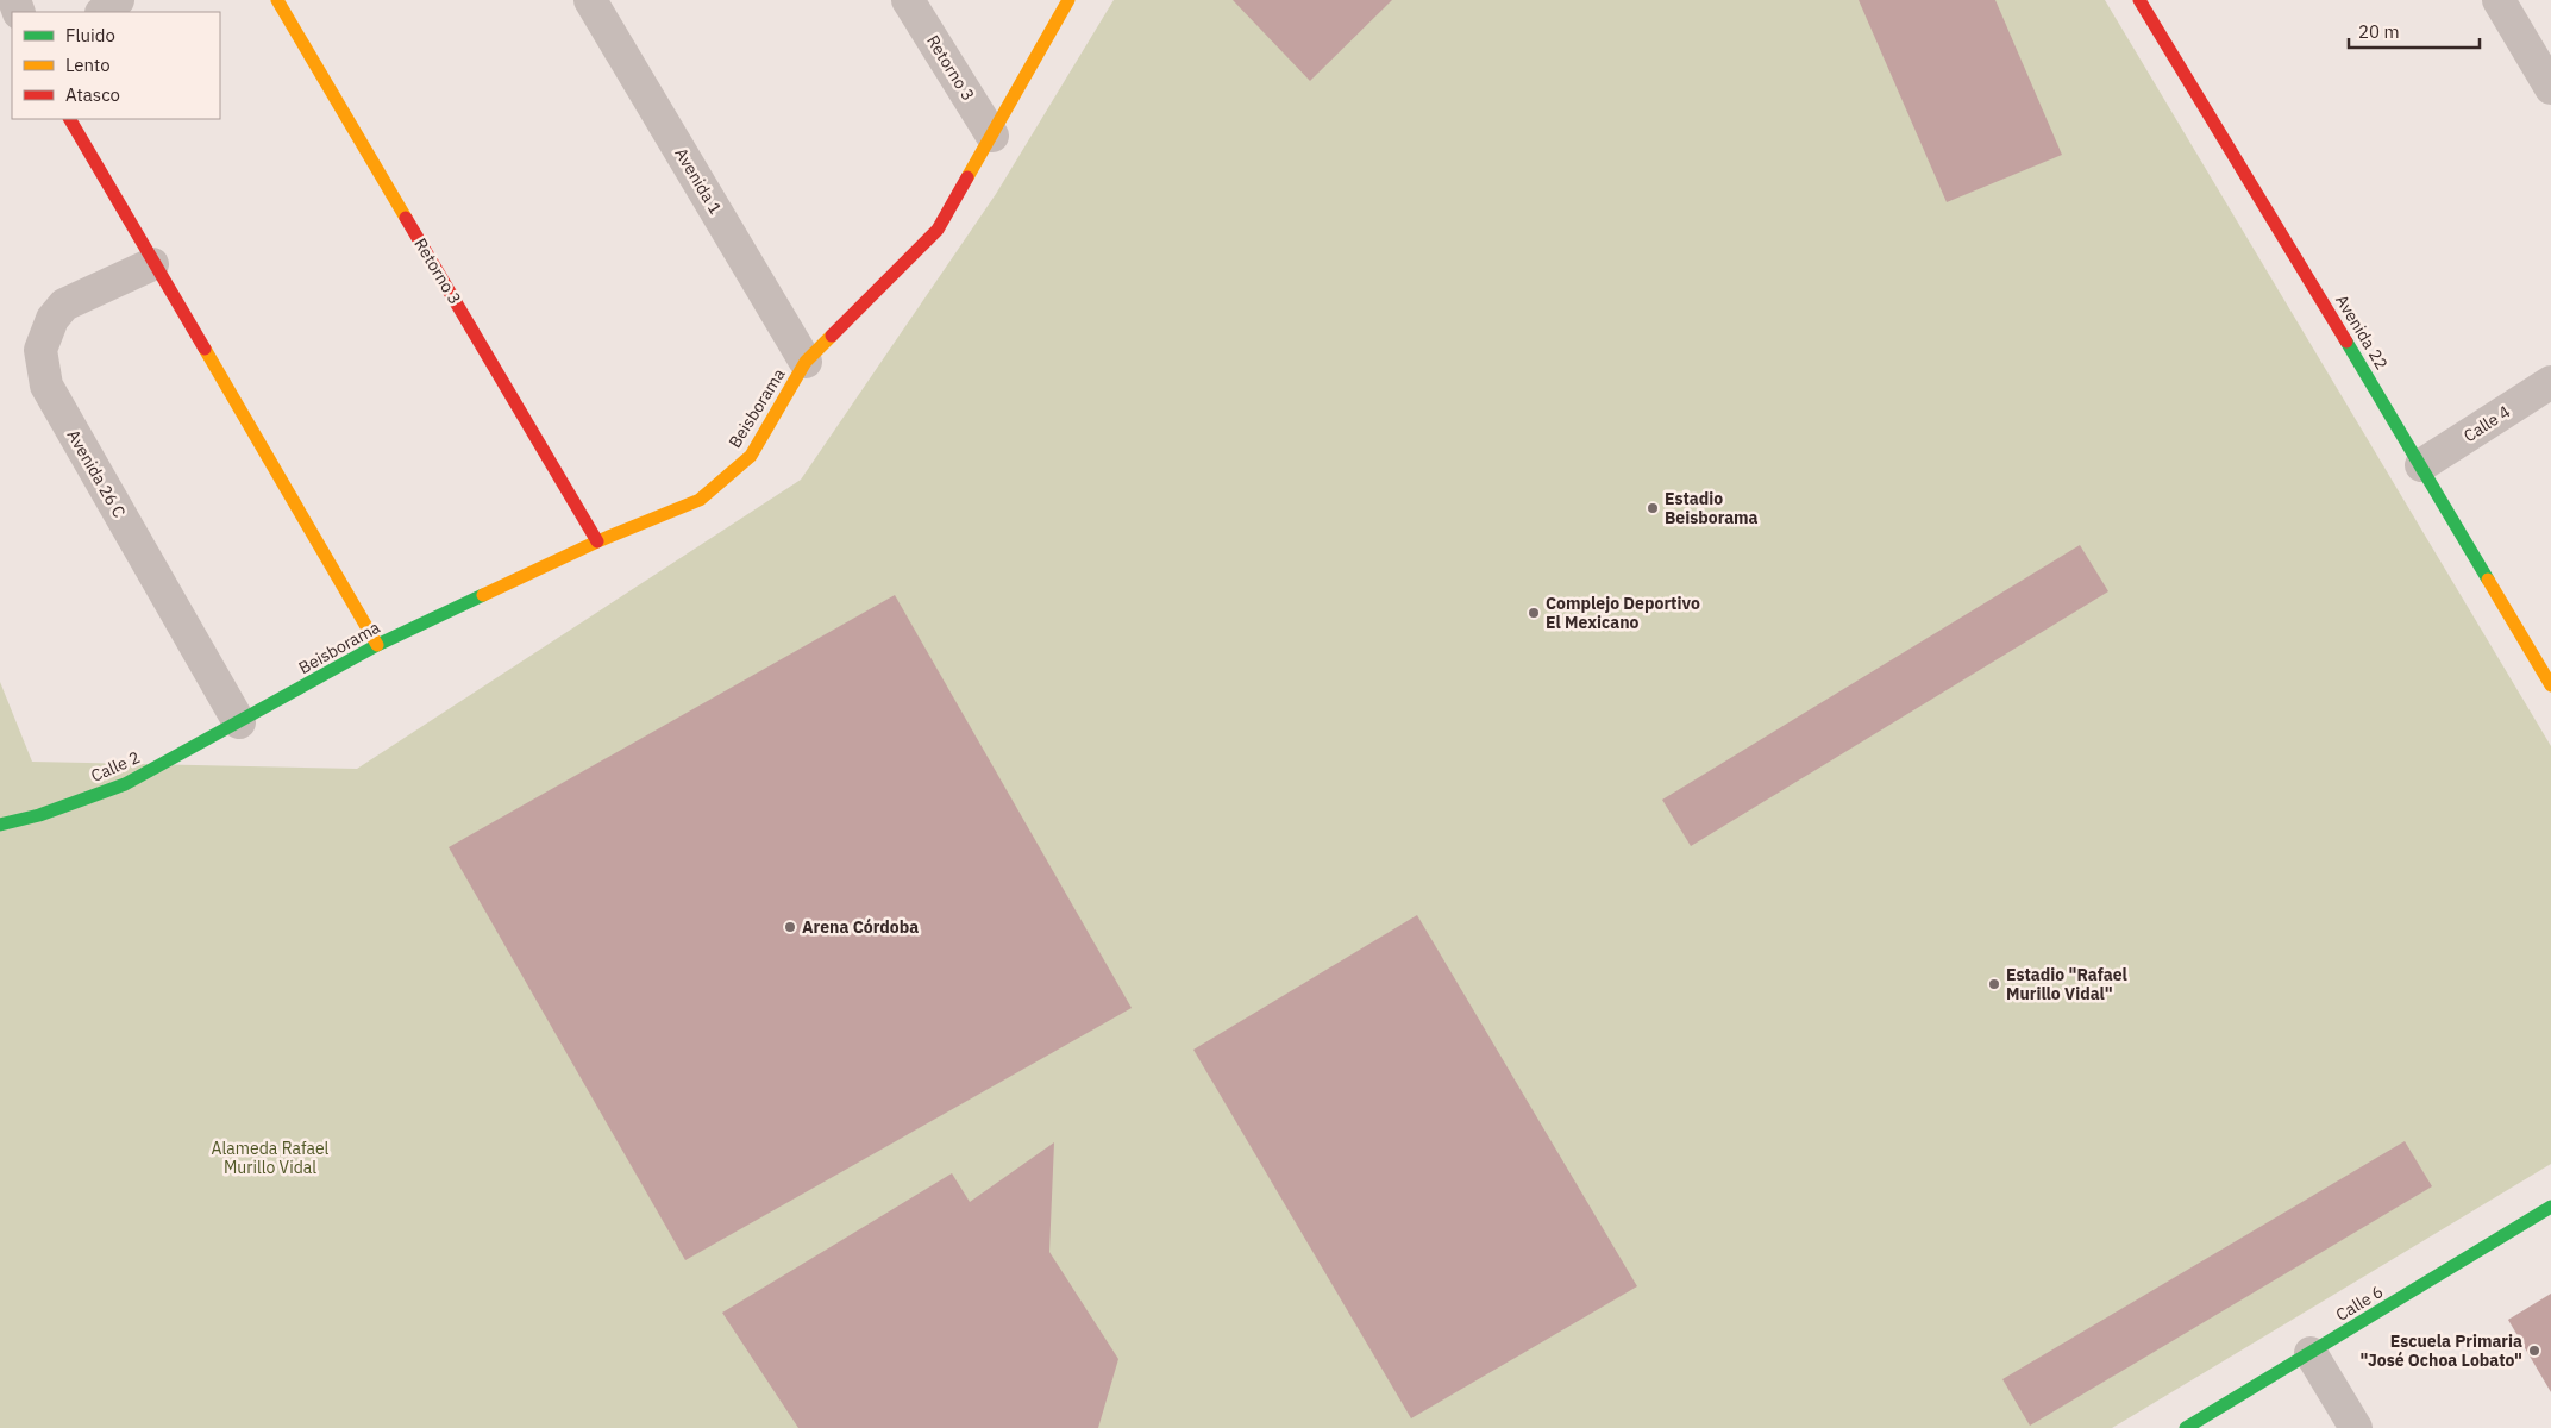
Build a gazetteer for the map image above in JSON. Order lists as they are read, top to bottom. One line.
{"streets":{"street":["Retorno 3","Avenida 1","Avenida 22","Beisborama","Calle 4","Avenida 26 C","Calle 2","Calle 6"]},"crossings":[["Retorno 3","Beisborama"],["Avenida 1","Beisborama"],["Avenida 22","Calle 4"],["Beisborama","Avenida 26 C"],["Beisborama","Calle 2"],["Avenida 26 C","Calle 2"]],"parks":["Alameda Rafael Murillo Vidal"],"places":["Estadio Beisborama","Complejo Deportivo El Mexicano","Arena Córdoba","Estadio \"Rafael Murillo Vidal\"","Escuela Primaria \"José Ochoa Lobato\""],"legend":["Fluido","Lento","Atasco"],"scale_bar":"20 m"}
